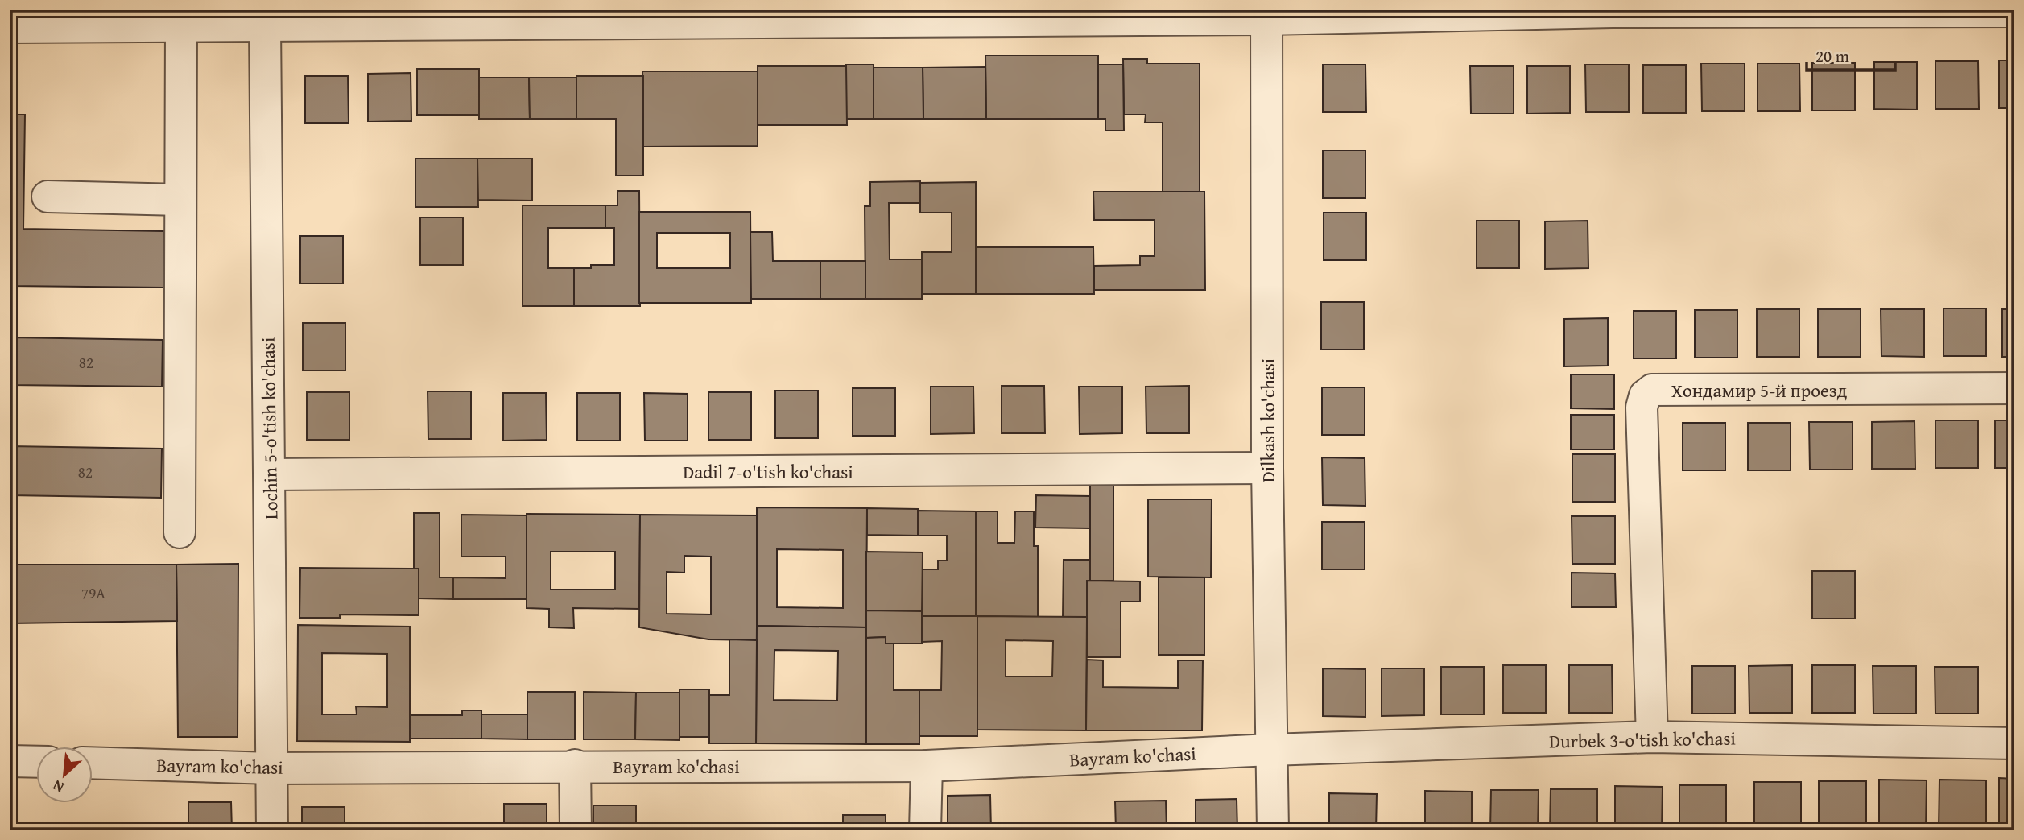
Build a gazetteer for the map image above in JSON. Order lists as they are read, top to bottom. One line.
{"streets":{"street":["Хондамир 5-й проезд","Dilkash ko'chasi","Lochin 5-o'tish ko'chasi","Dadil 7-o'tish ko'chasi","Durbek 3-o'tish ko'chasi","Bayram ko'chasi"]},"crossings":[["Хондамир 5-й проезд","Durbek 3-o'tish ko'chasi"],["Dilkash ko'chasi","Dadil 7-o'tish ko'chasi"],["Dilkash ko'chasi","Durbek 3-o'tish ko'chasi"],["Dilkash ko'chasi","Bayram ko'chasi"],["Lochin 5-o'tish ko'chasi","Dadil 7-o'tish ko'chasi"],["Lochin 5-o'tish ko'chasi","Bayram ko'chasi"],["Durbek 3-o'tish ko'chasi","Bayram ko'chasi"]],"house_numbers":["82","82","79А"],"scale_bar":"20 m","north":"bottom left"}
